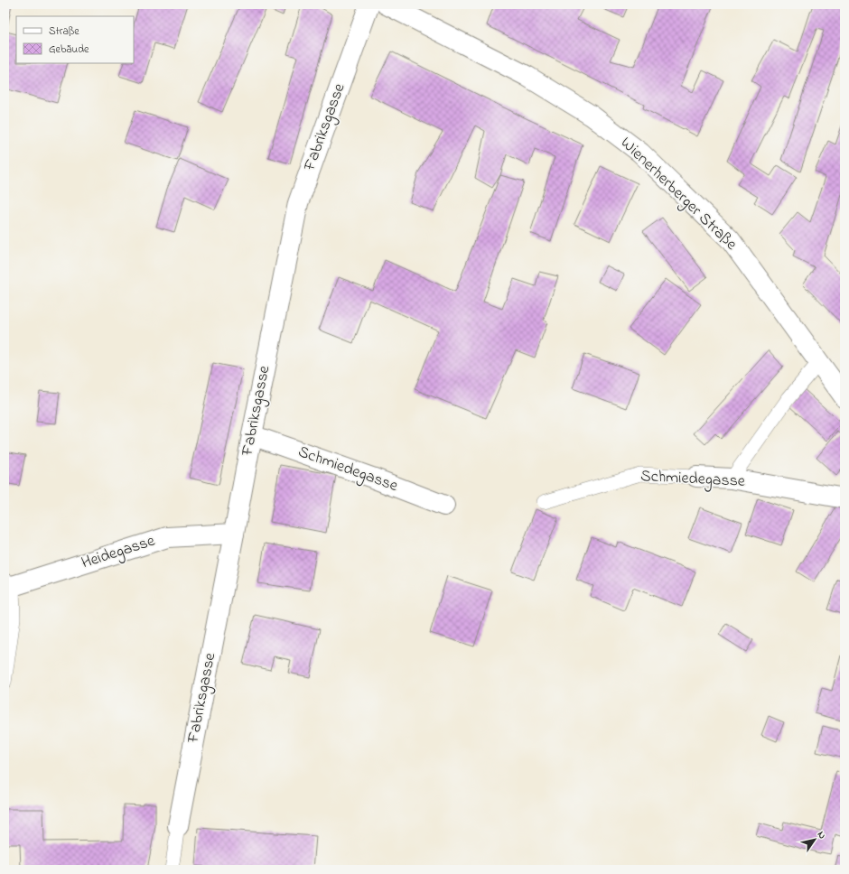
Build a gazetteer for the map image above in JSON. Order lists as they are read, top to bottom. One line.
{"streets":{"street":["Fabriksgasse","Wienerherberger Straße","Schmiedegasse","Heidegasse"]},"crossings":[["Fabriksgasse","Schmiedegasse"],["Fabriksgasse","Heidegasse"]],"legend":["Straße","Gebäude"],"north":"top right"}
